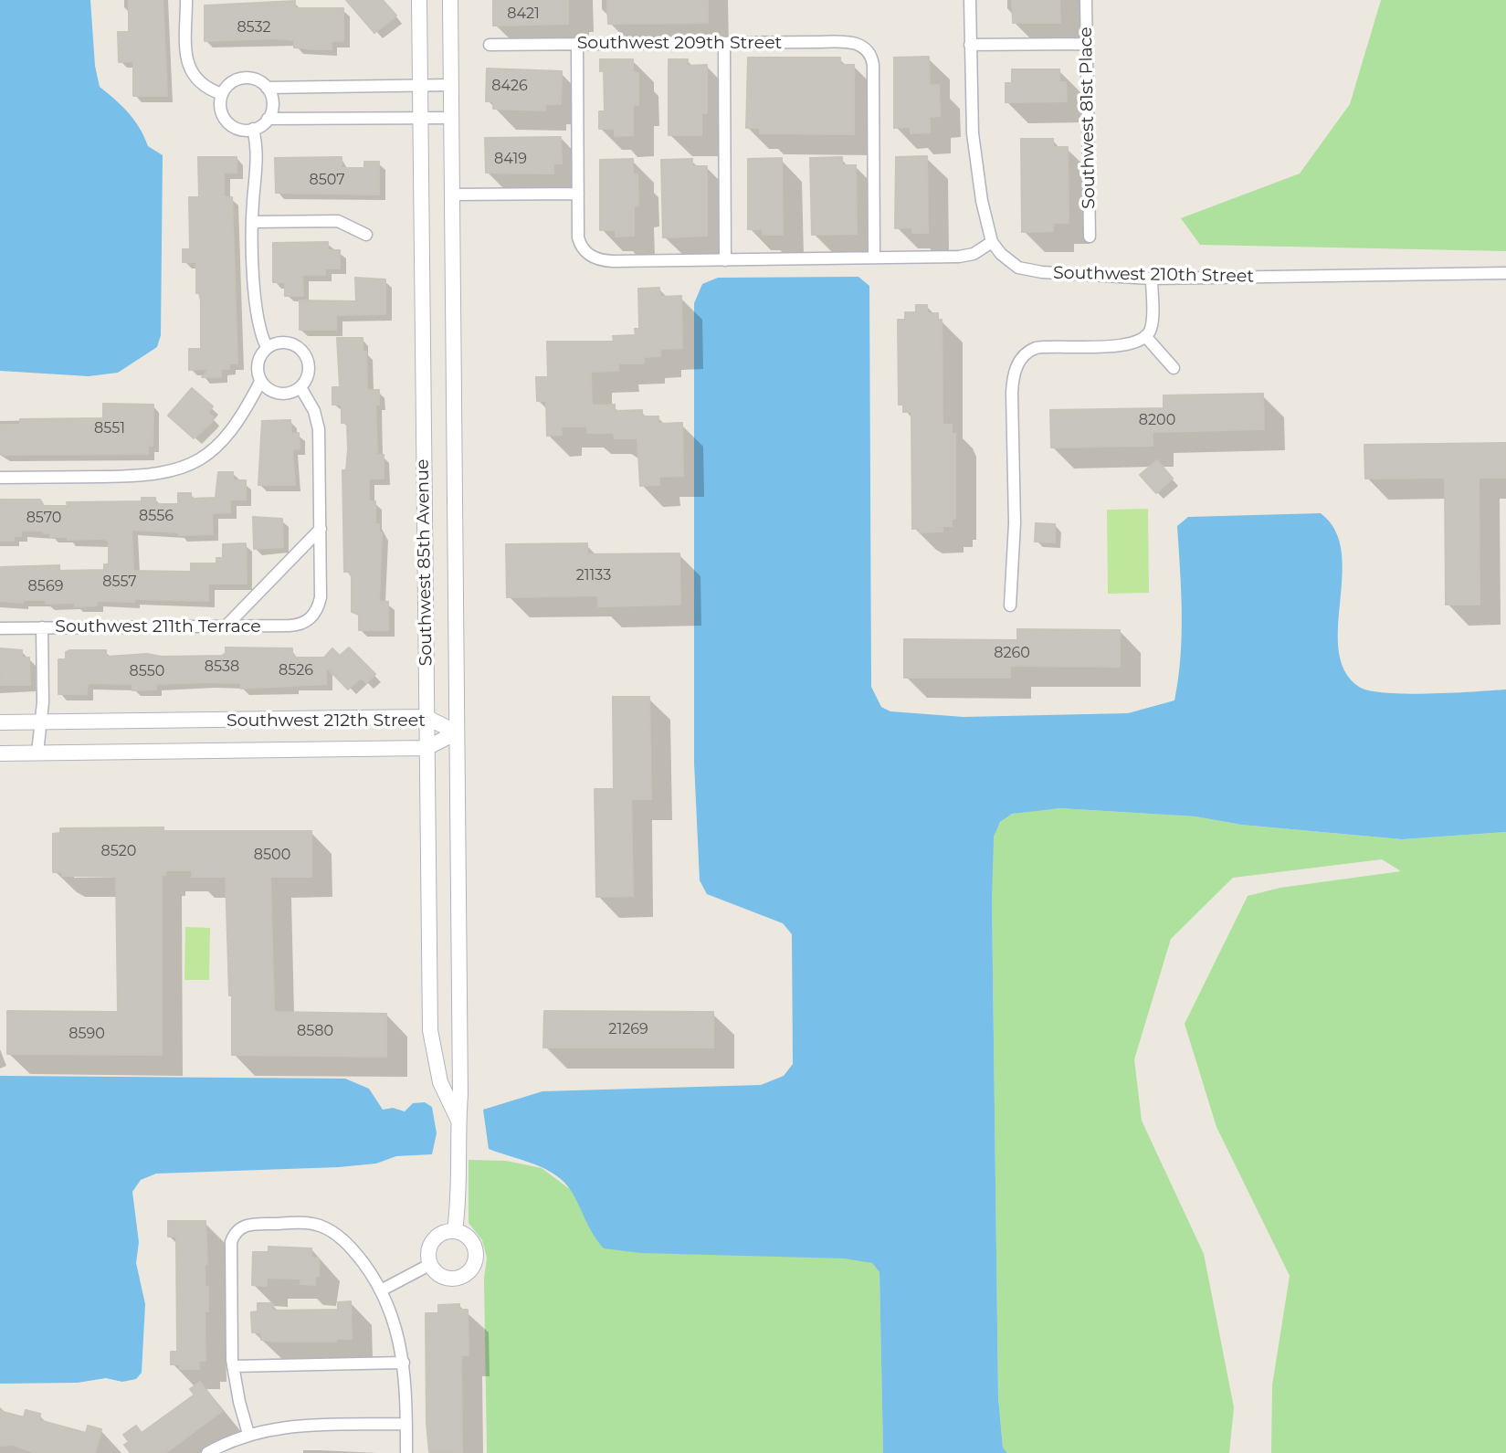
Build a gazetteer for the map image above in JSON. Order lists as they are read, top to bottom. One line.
{"streets":{"street":["Southwest 209th Street","Southwest 81st Place","Southwest 210th Street","Southwest 85th Avenue","Southwest 211th Terrace","Southwest 212th Street"]},"crossings":[["Southwest 85th Avenue","Southwest 212th Street"]],"house_numbers":["8421","8532","8426","8419","8507","8200","8551","8556","8570","21133","8557","8569","8260","8538","8526","8550","8520","8500","21269","8580","8590"]}
